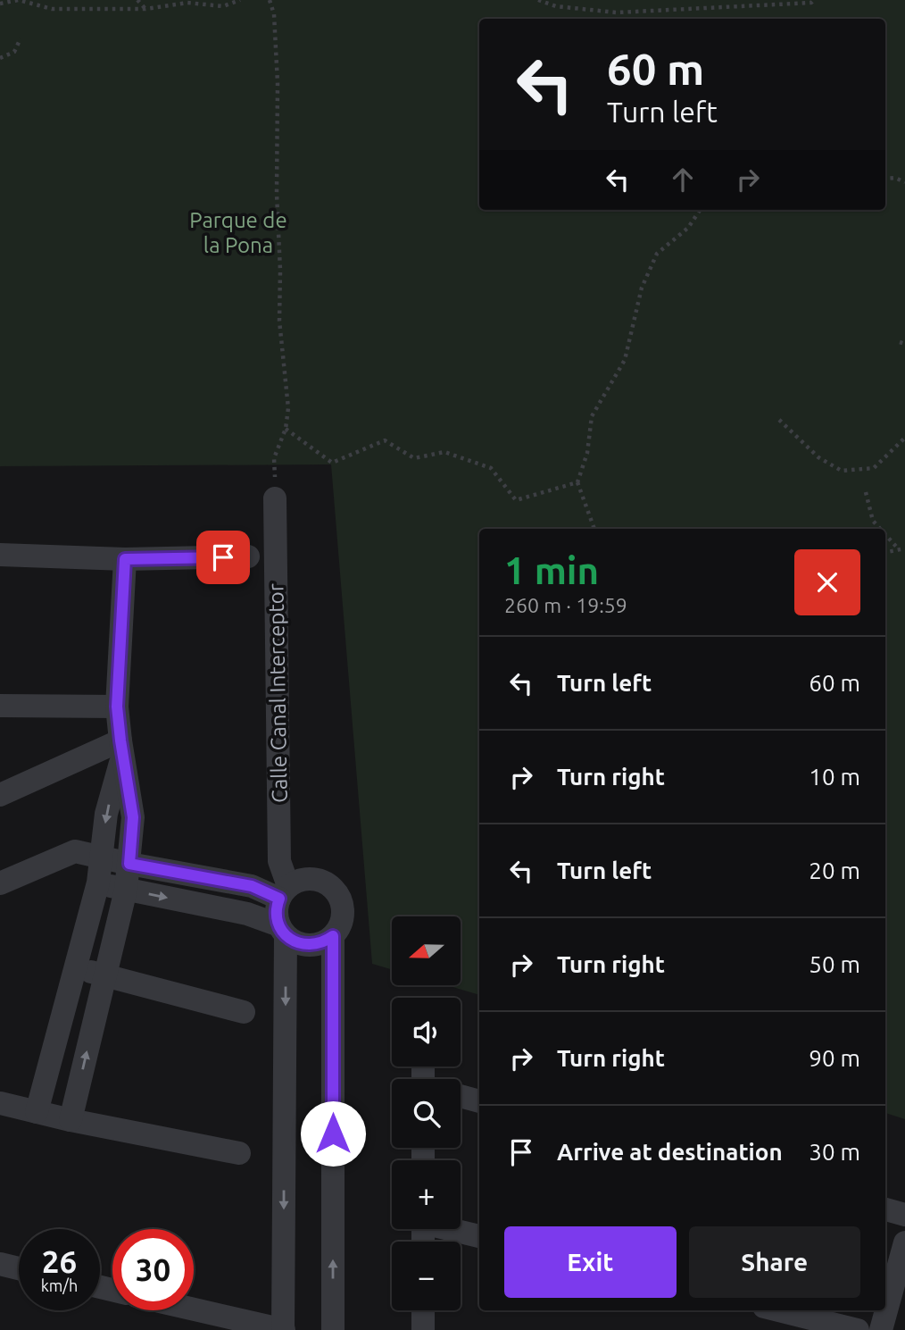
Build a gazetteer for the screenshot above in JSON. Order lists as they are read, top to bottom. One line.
{"streets":{"street":["Calle Canal Interceptor"]},"parks":["Parque de la Pona"],"north":"left","page":{"turn":["60 m","Turn left"],"heading":["1 min","260 m · 19:59"],"list":[{"name":"Turn left","value":"60 m"},{"name":"Turn right","value":"10 m"},{"name":"Turn left","value":"20 m"},{"name":"Turn right","value":"50 m"},{"name":"Turn right","value":"90 m"},{"name":"Arrive at destination","value":"30 m"}],"map_buttons":["+","−"],"buttons":["Exit","Share"],"speed":"26 km/h","limit":"30"}}
